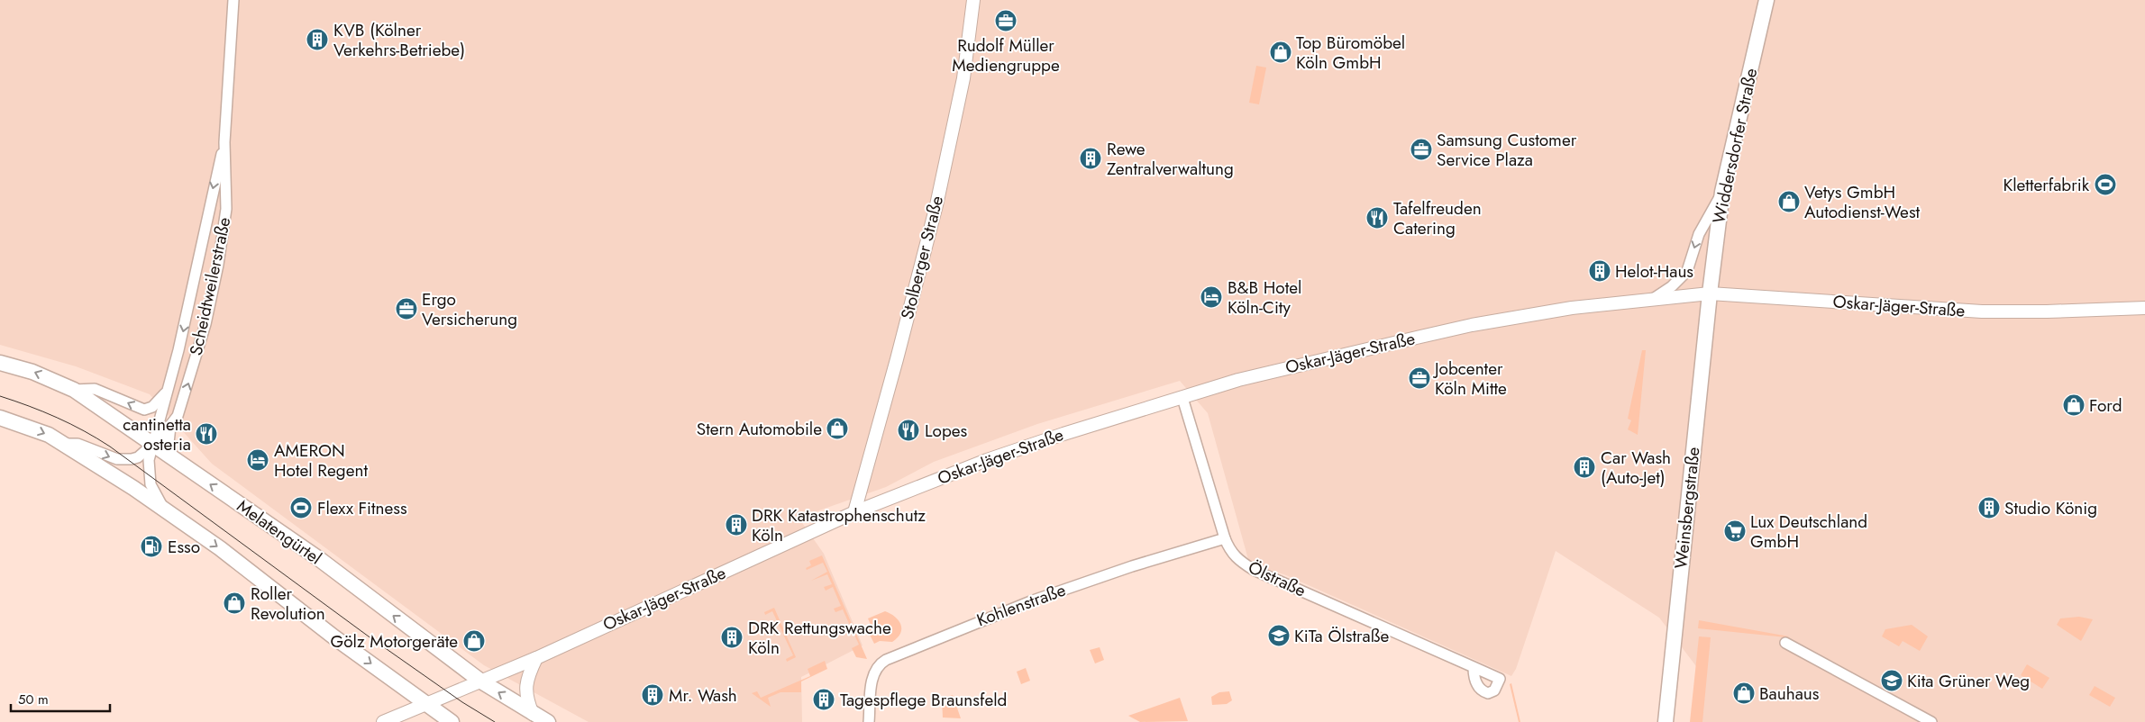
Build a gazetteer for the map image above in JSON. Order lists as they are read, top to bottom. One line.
{"streets":{"main road":["Widdersdorfer Straße","Weinsbergstraße","Melatengürtel"],"street":["Stolberger Straße","Scheidtweilerstraße","Oskar-Jäger-Straße","Ölstraße","Kohlenstraße"]},"crossings":[["Widdersdorfer Straße","Oskar-Jäger-Straße"],["Widdersdorfer Straße","Weinsbergstraße"],["Stolberger Straße","Oskar-Jäger-Straße"],["Scheidtweilerstraße","Melatengürtel"],["Oskar-Jäger-Straße","Weinsbergstraße"],["Oskar-Jäger-Straße","Melatengürtel"],["Oskar-Jäger-Straße","Ölstraße"],["Ölstraße","Kohlenstraße"]],"places":{"office":["Rudolf Müller Mediengruppe","Samsung Customer Service Plaza","Ergo Versicherung","Jobcenter Köln Mitte"],"building":["KVB (Kölner Verkehrs-Betriebe)","Rewe Zentralverwaltung","Helot-Haus","Car Wash (Auto-Jet)","Studio König","DRK Katastrophenschutz Köln","DRK Rettungswache Köln","Mr. Wash","Tagespflege Braunsfeld"],"shop":["Top Büromöbel Köln GmbH","Vetys GmbH Autodienst-West","Ford","Stern Automobile","Roller Revolution","Gölz Motorgeräte","Bauhaus"],"sports":["Kletterfabrik","Flexx Fitness"],"restaurant":["Tafelfreuden Catering","Lopes","cantinetta osteria"],"hotel":["B&B Hotel Köln-City","AMERON Hotel Regent"],"supermarket":["Lux Deutschland GmbH"],"fuel station":["Esso"],"school or university":["KiTa Ölstraße","Kita Grüner Weg"]},"scale_bar":"50 m"}
